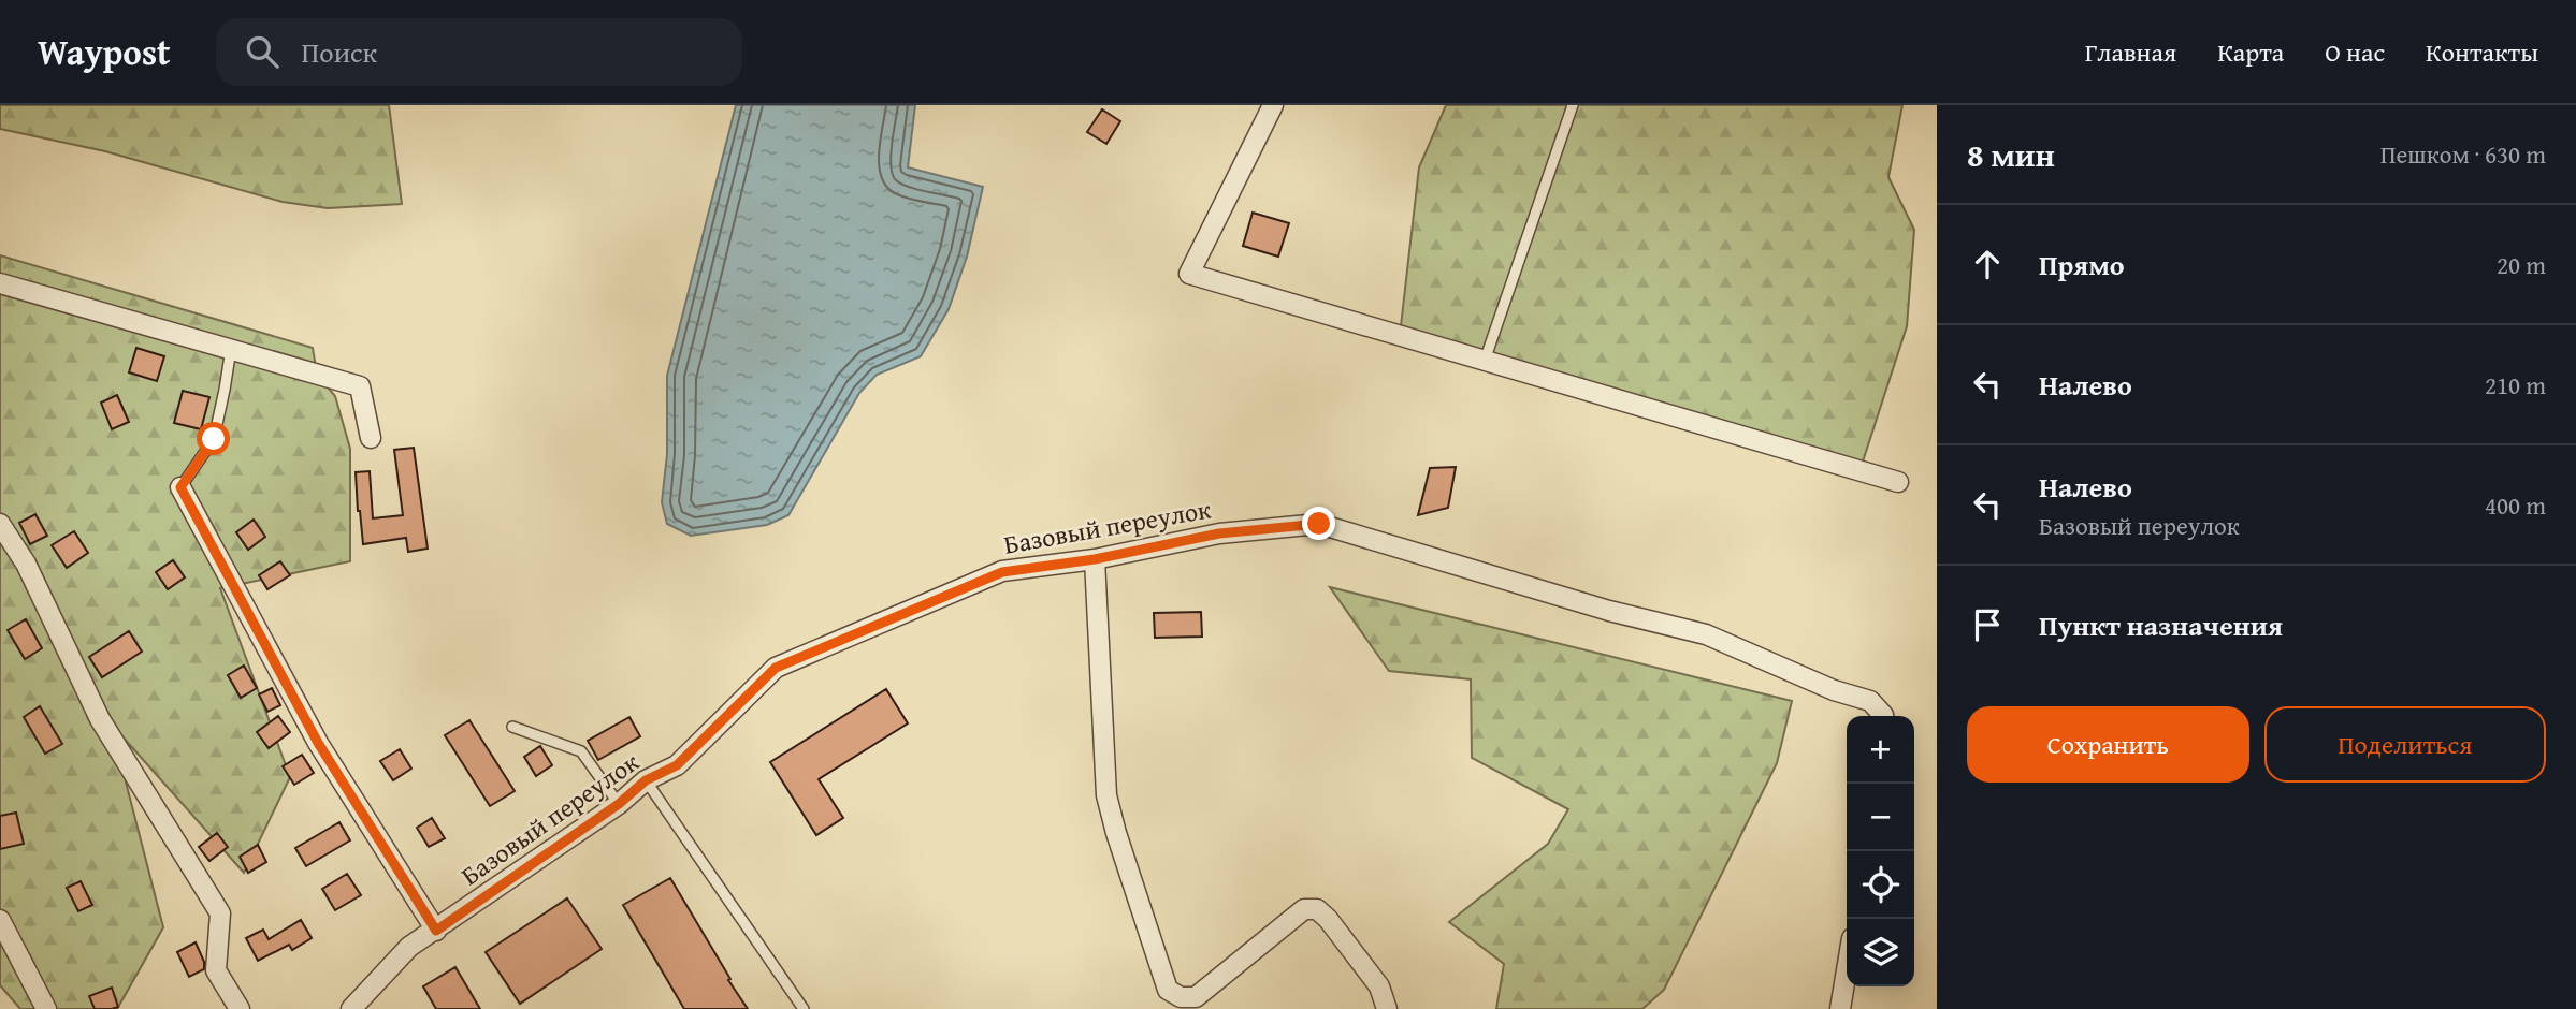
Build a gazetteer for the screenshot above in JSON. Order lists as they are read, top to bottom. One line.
{"streets":{"street":["Базовый переулок"]},"page":{"header":"Waypost","search":"Поиск","nav":["Главная","Карта","О нас","Контакты"],"heading":["8 мин","Пешком · 630 m"],"list":[["Прямо","20 m"],["Налево","210 m"],["Налево","Базовый переулок","400 m"],"Пункт назначения"],"buttons":["Сохранить","Поделиться"],"map_buttons":["+","−"]}}
